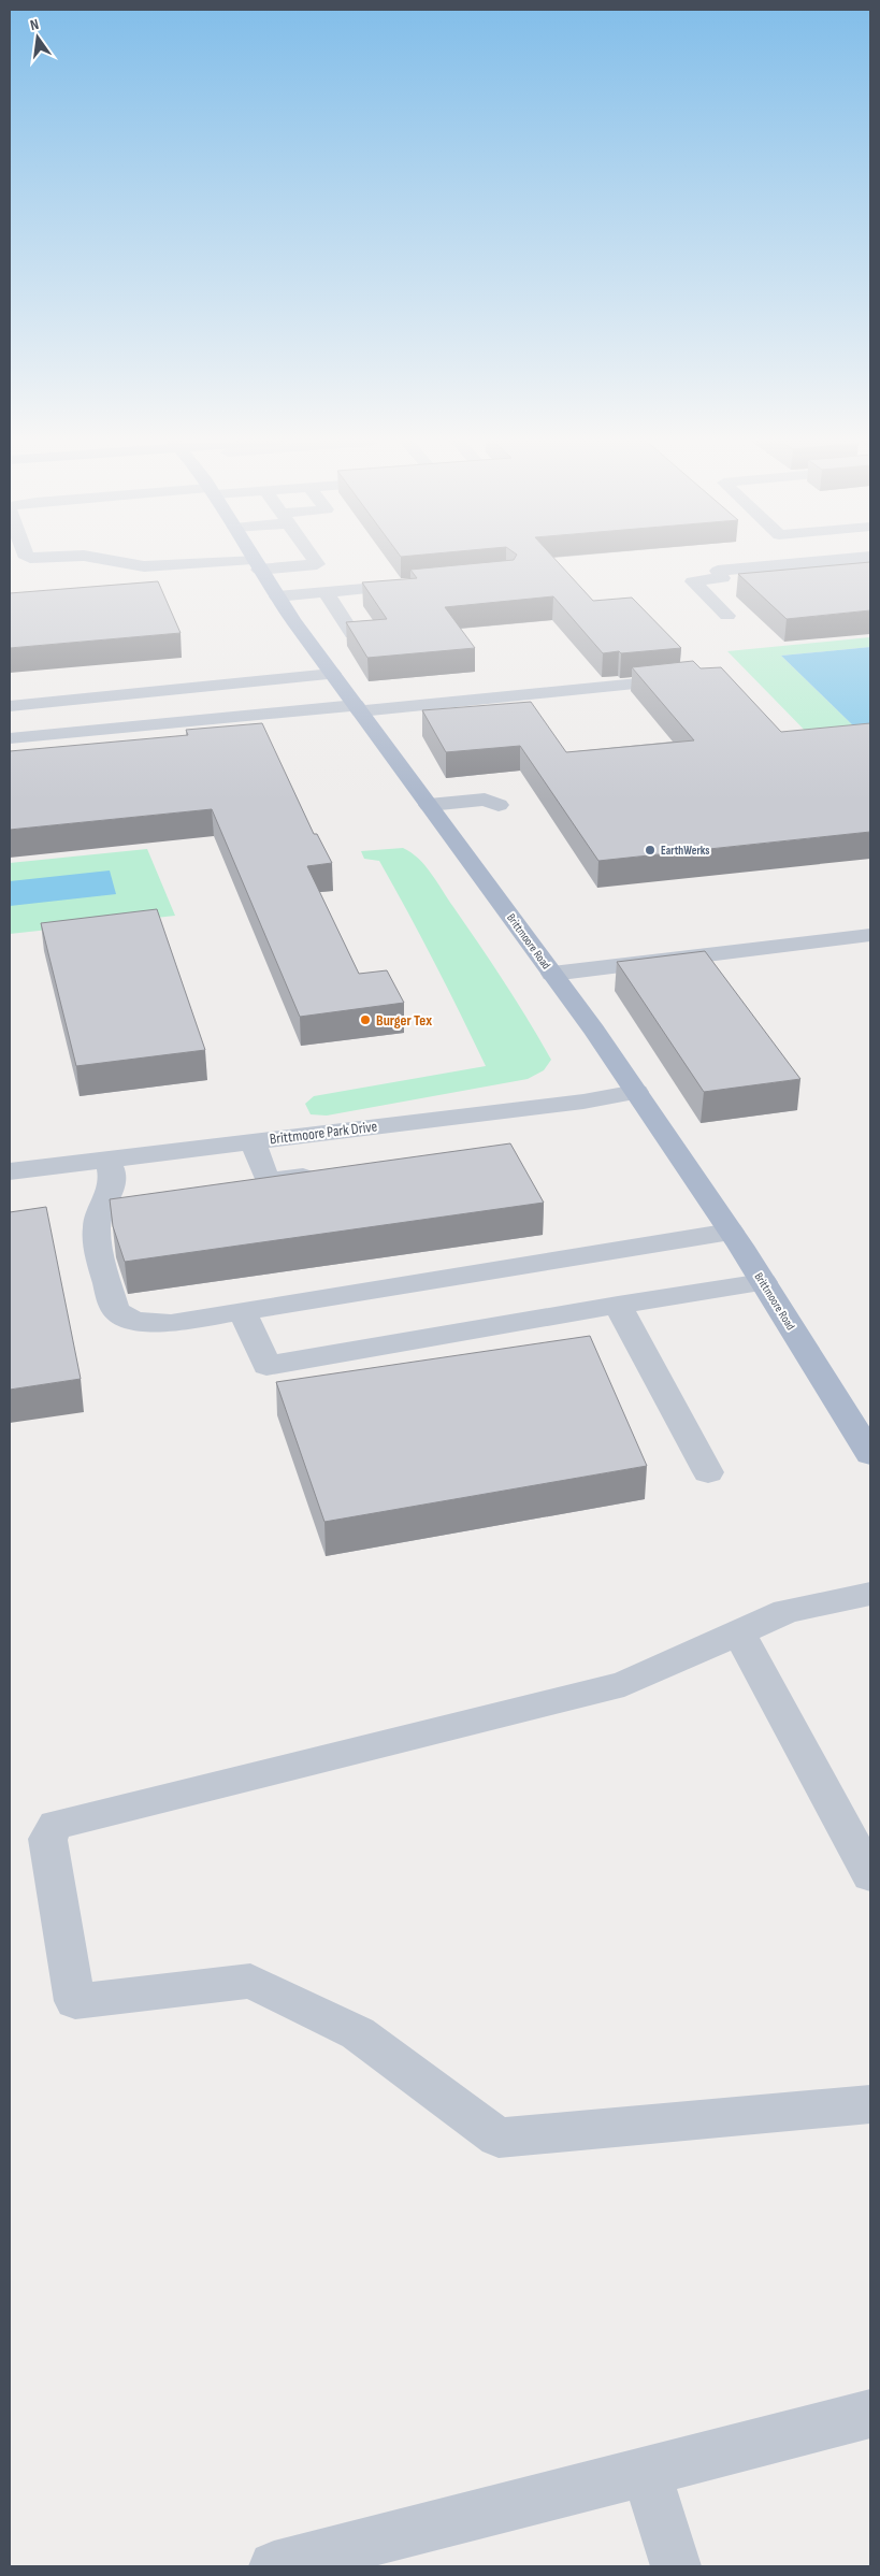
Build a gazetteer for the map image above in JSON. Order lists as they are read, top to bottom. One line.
{"streets":{"main road":["Brittmoore Road"],"street":["Brittmoore Park Drive"]},"crossings":[["Brittmoore Road","Brittmoore Park Drive"]],"places":["EarthWerks","Burger Tex"],"north":"top"}
